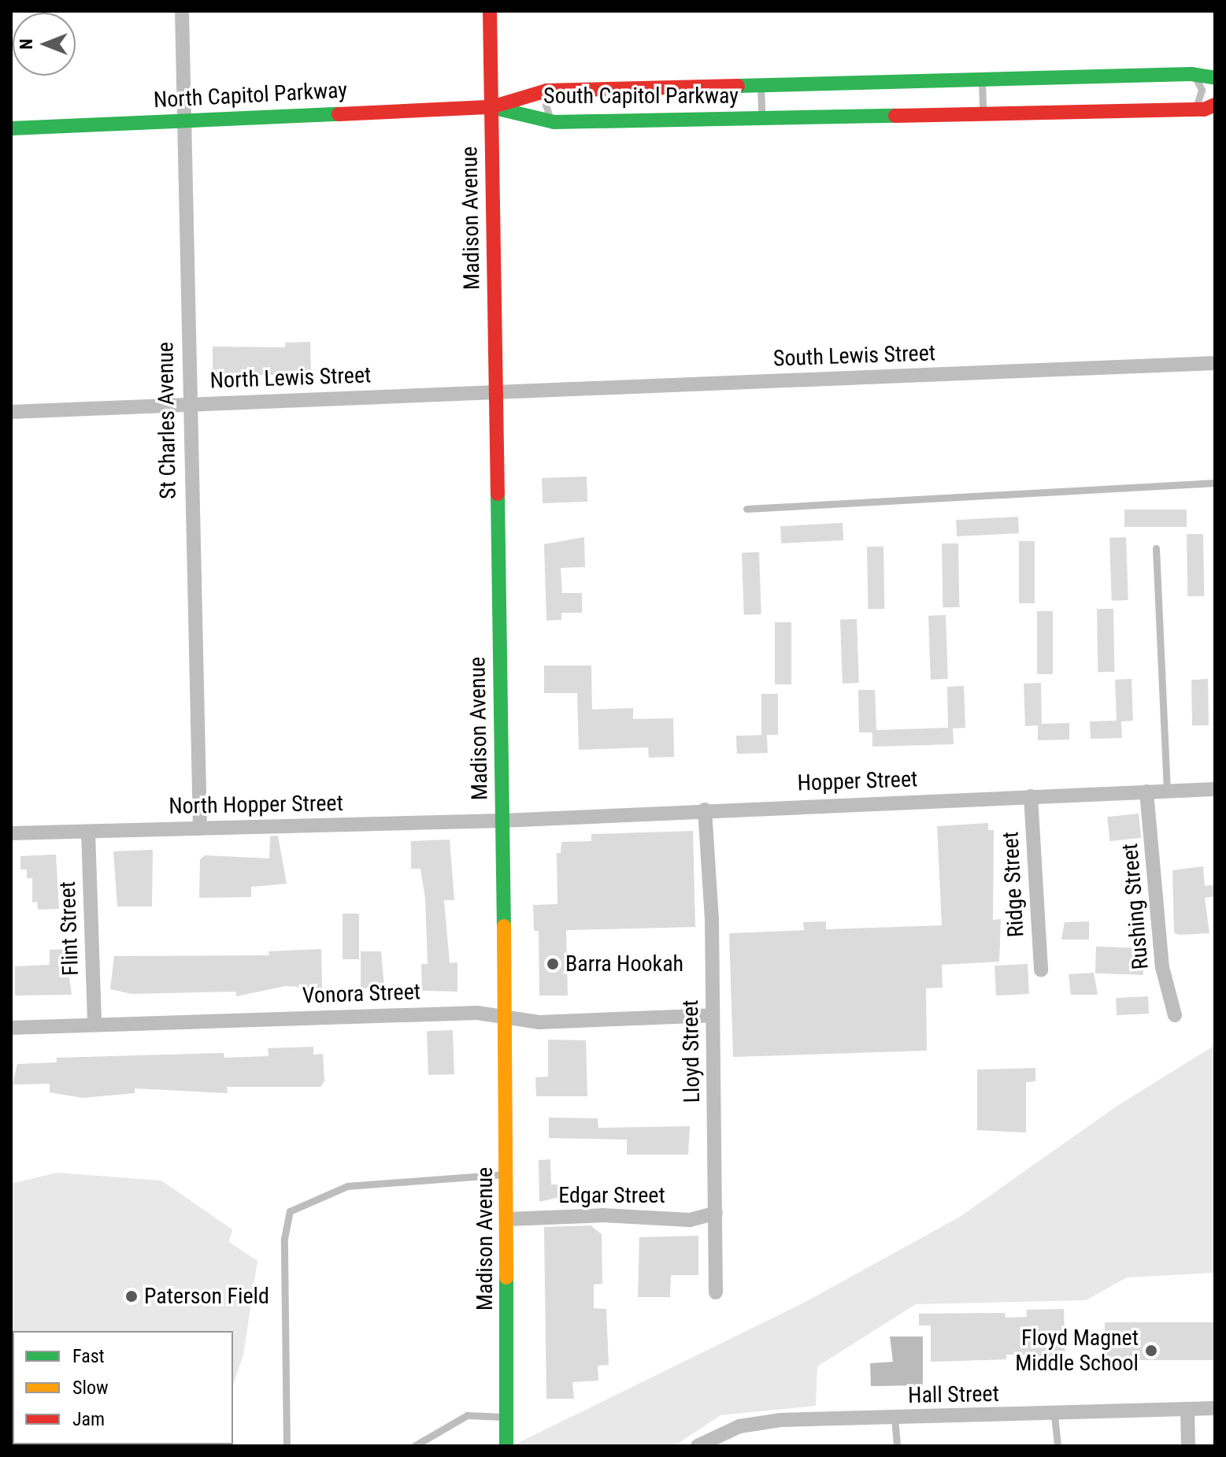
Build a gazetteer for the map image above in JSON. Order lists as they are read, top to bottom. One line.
{"streets":{"street":["North Capitol Parkway","South Capitol Parkway","Madison Avenue","South Lewis Street","North Lewis Street","St Charles Avenue","Hopper Street","North Hopper Street","Ridge Street","Rushing Street","Flint Street","Vonora Street","Lloyd Street","Edgar Street","Hall Street"]},"crossings":[["North Capitol Parkway","South Capitol Parkway"],["North Capitol Parkway","Madison Avenue"],["North Capitol Parkway","St Charles Avenue"],["South Capitol Parkway","Madison Avenue"],["Madison Avenue","South Lewis Street"],["Madison Avenue","North Lewis Street"],["Madison Avenue","Hopper Street"],["Madison Avenue","North Hopper Street"],["Madison Avenue","Vonora Street"],["Madison Avenue","Edgar Street"],["South Lewis Street","North Lewis Street"],["North Lewis Street","St Charles Avenue"],["St Charles Avenue","North Hopper Street"],["Hopper Street","North Hopper Street"],["Hopper Street","Ridge Street"],["Hopper Street","Rushing Street"],["Hopper Street","Lloyd Street"],["North Hopper Street","Flint Street"],["Flint Street","Vonora Street"],["Vonora Street","Lloyd Street"],["Lloyd Street","Edgar Street"]],"places":["Barra Hookah","Paterson Field","Floyd Magnet Middle School"],"legend":["Fast","Slow","Jam"],"north":"left"}
